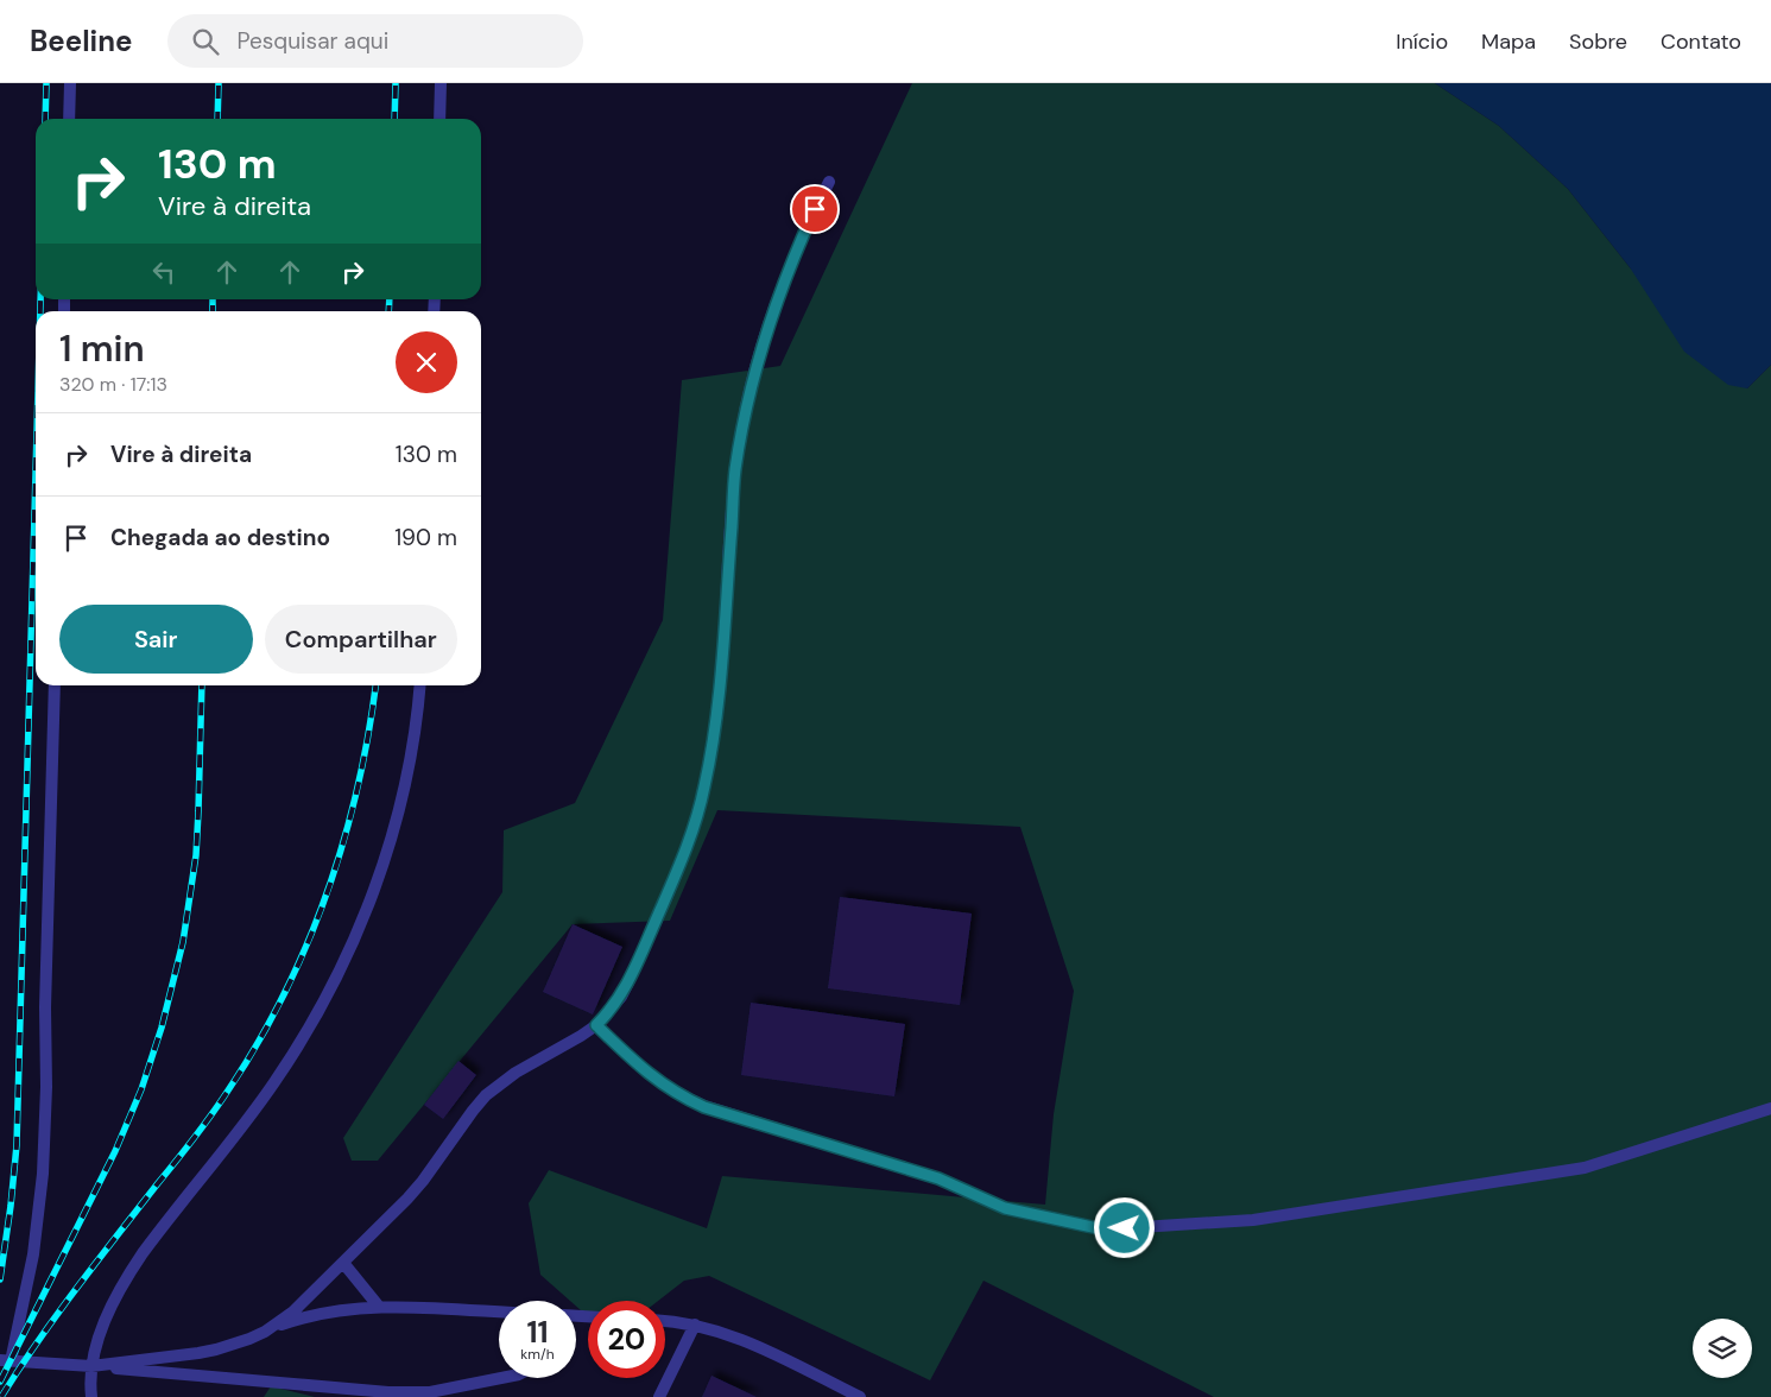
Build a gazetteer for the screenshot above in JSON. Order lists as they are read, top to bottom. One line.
{"page":{"header":"Beeline","search":"Pesquisar aqui","nav":["Início","Mapa","Sobre","Contato"],"turn":["130 m","Vire à direita"],"heading":["1 min","320 m · 17:13"],"list":[{"name":"Vire à direita","value":"130 m"},{"name":"Chegada ao destino","value":"190 m"}],"buttons":["Sair","Compartilhar"],"speed":"11 km/h","limit":"20"}}
